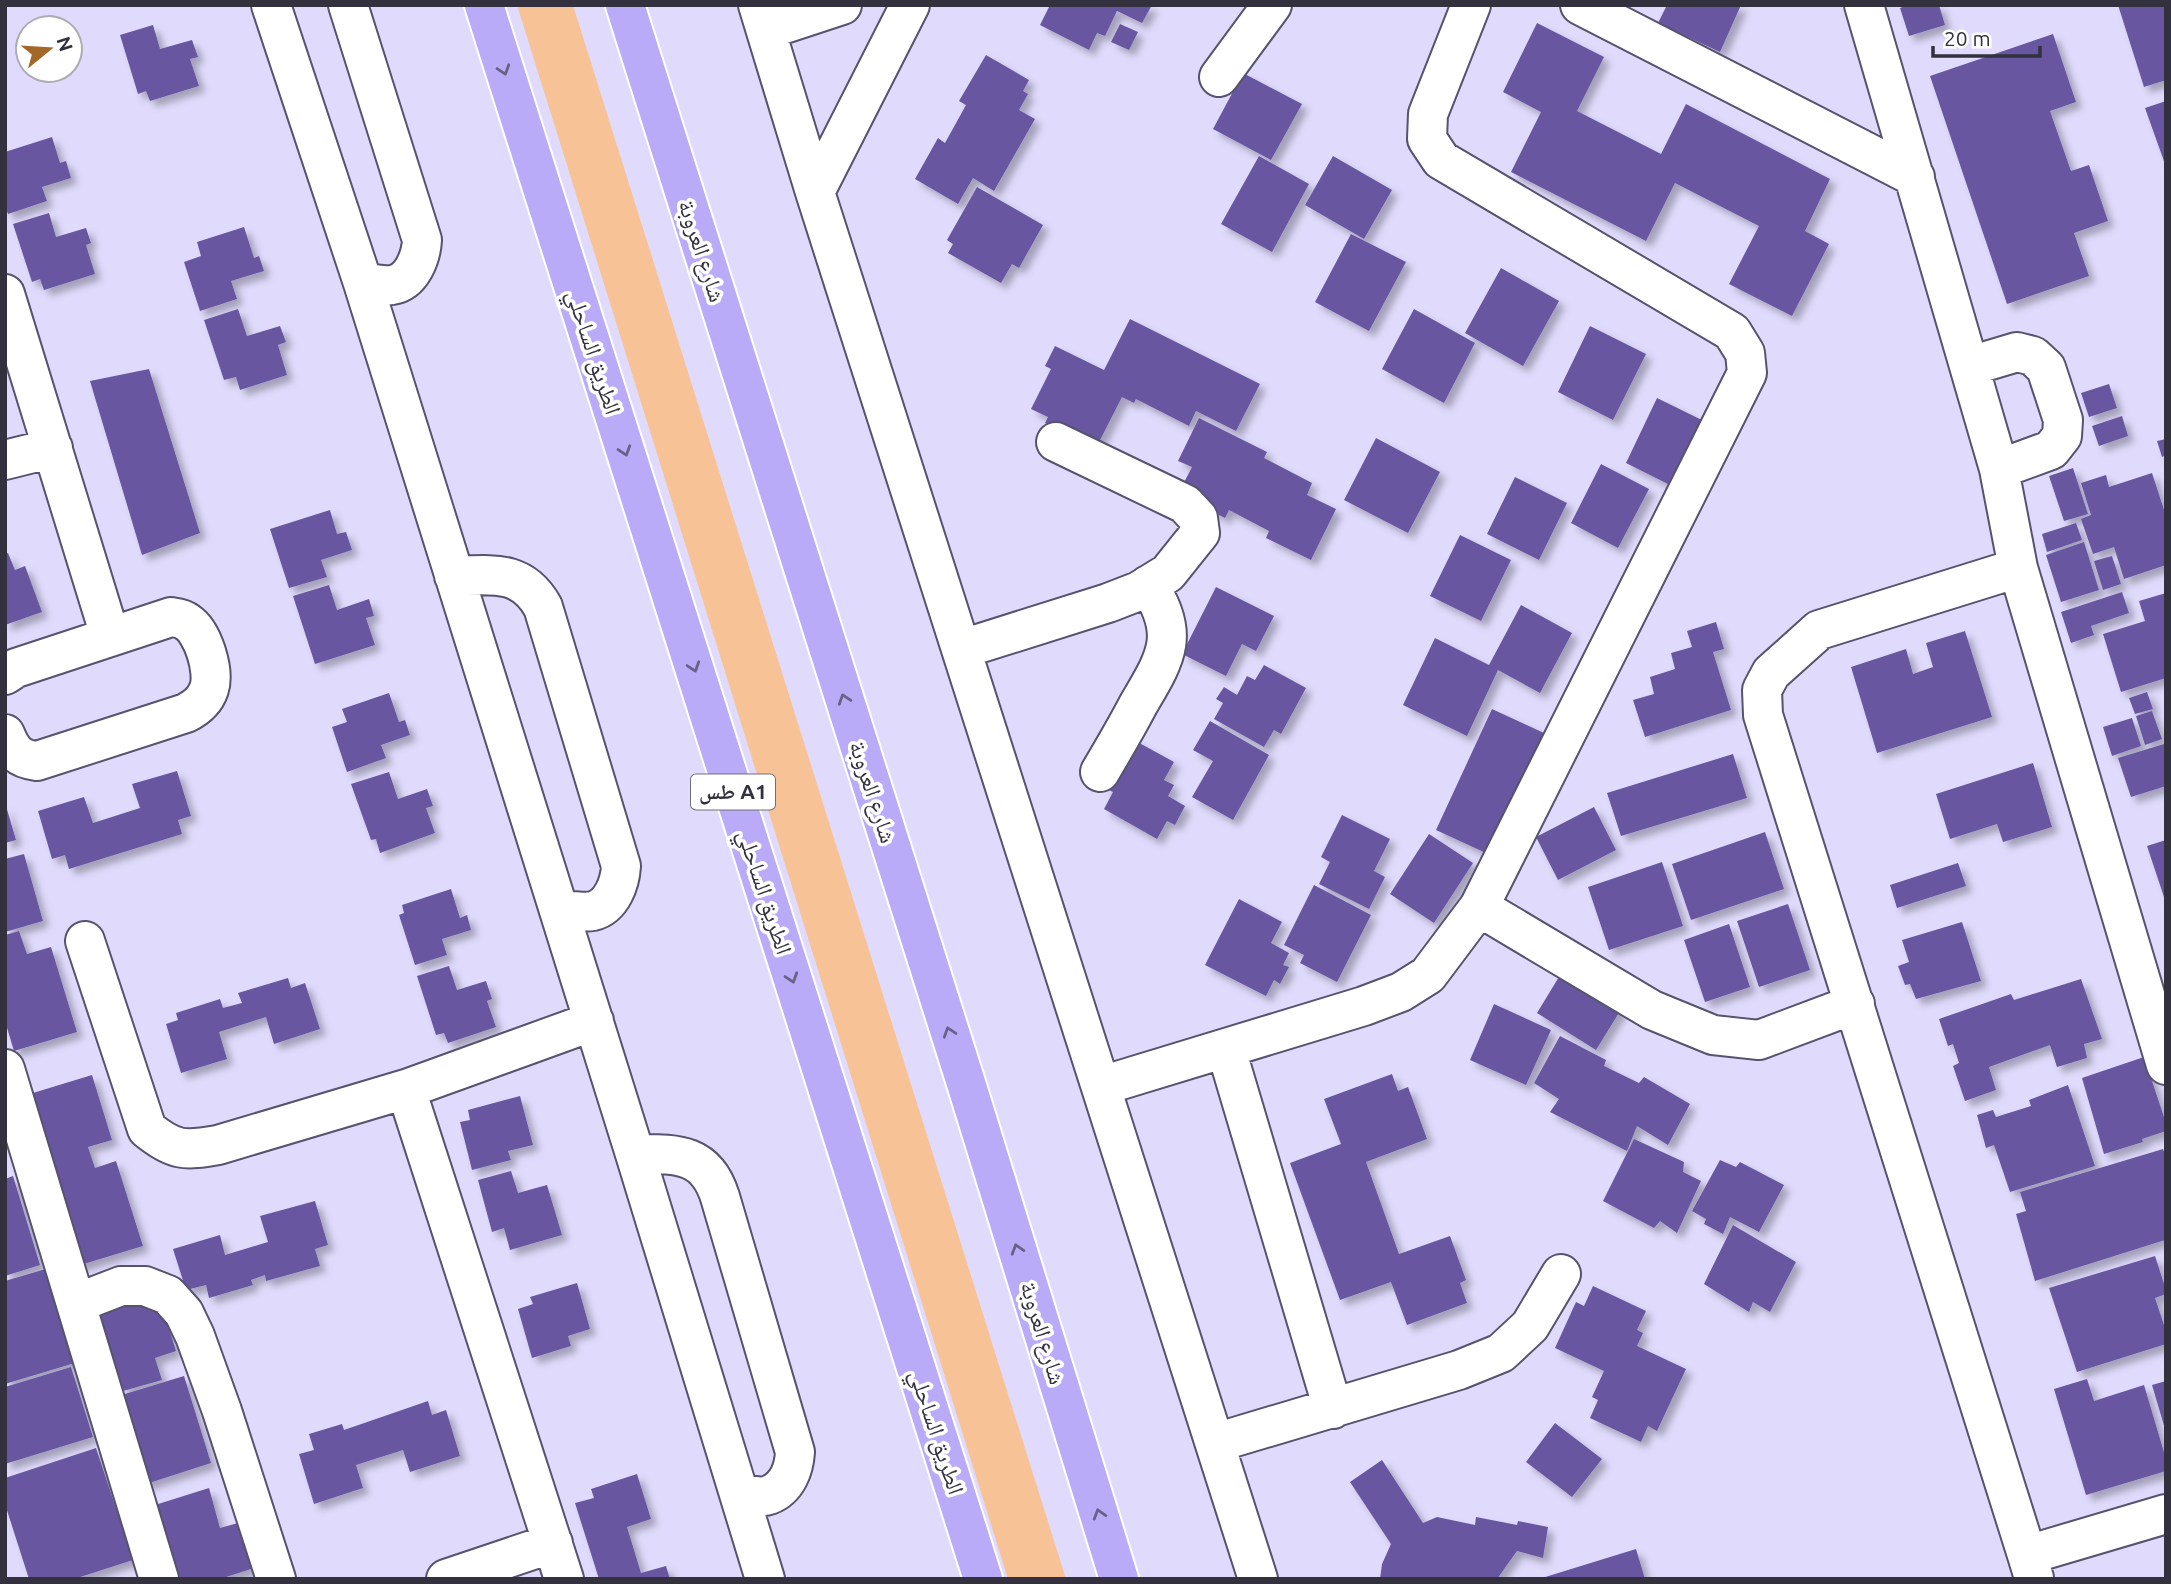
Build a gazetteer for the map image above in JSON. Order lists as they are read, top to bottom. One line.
{"streets":{"highway":["شارع العروبة","الطريق الساحلي","طس A1"]},"one_way":["شارع العروبة","الطريق الساحلي"],"scale_bar":"20 m","north":"right"}
